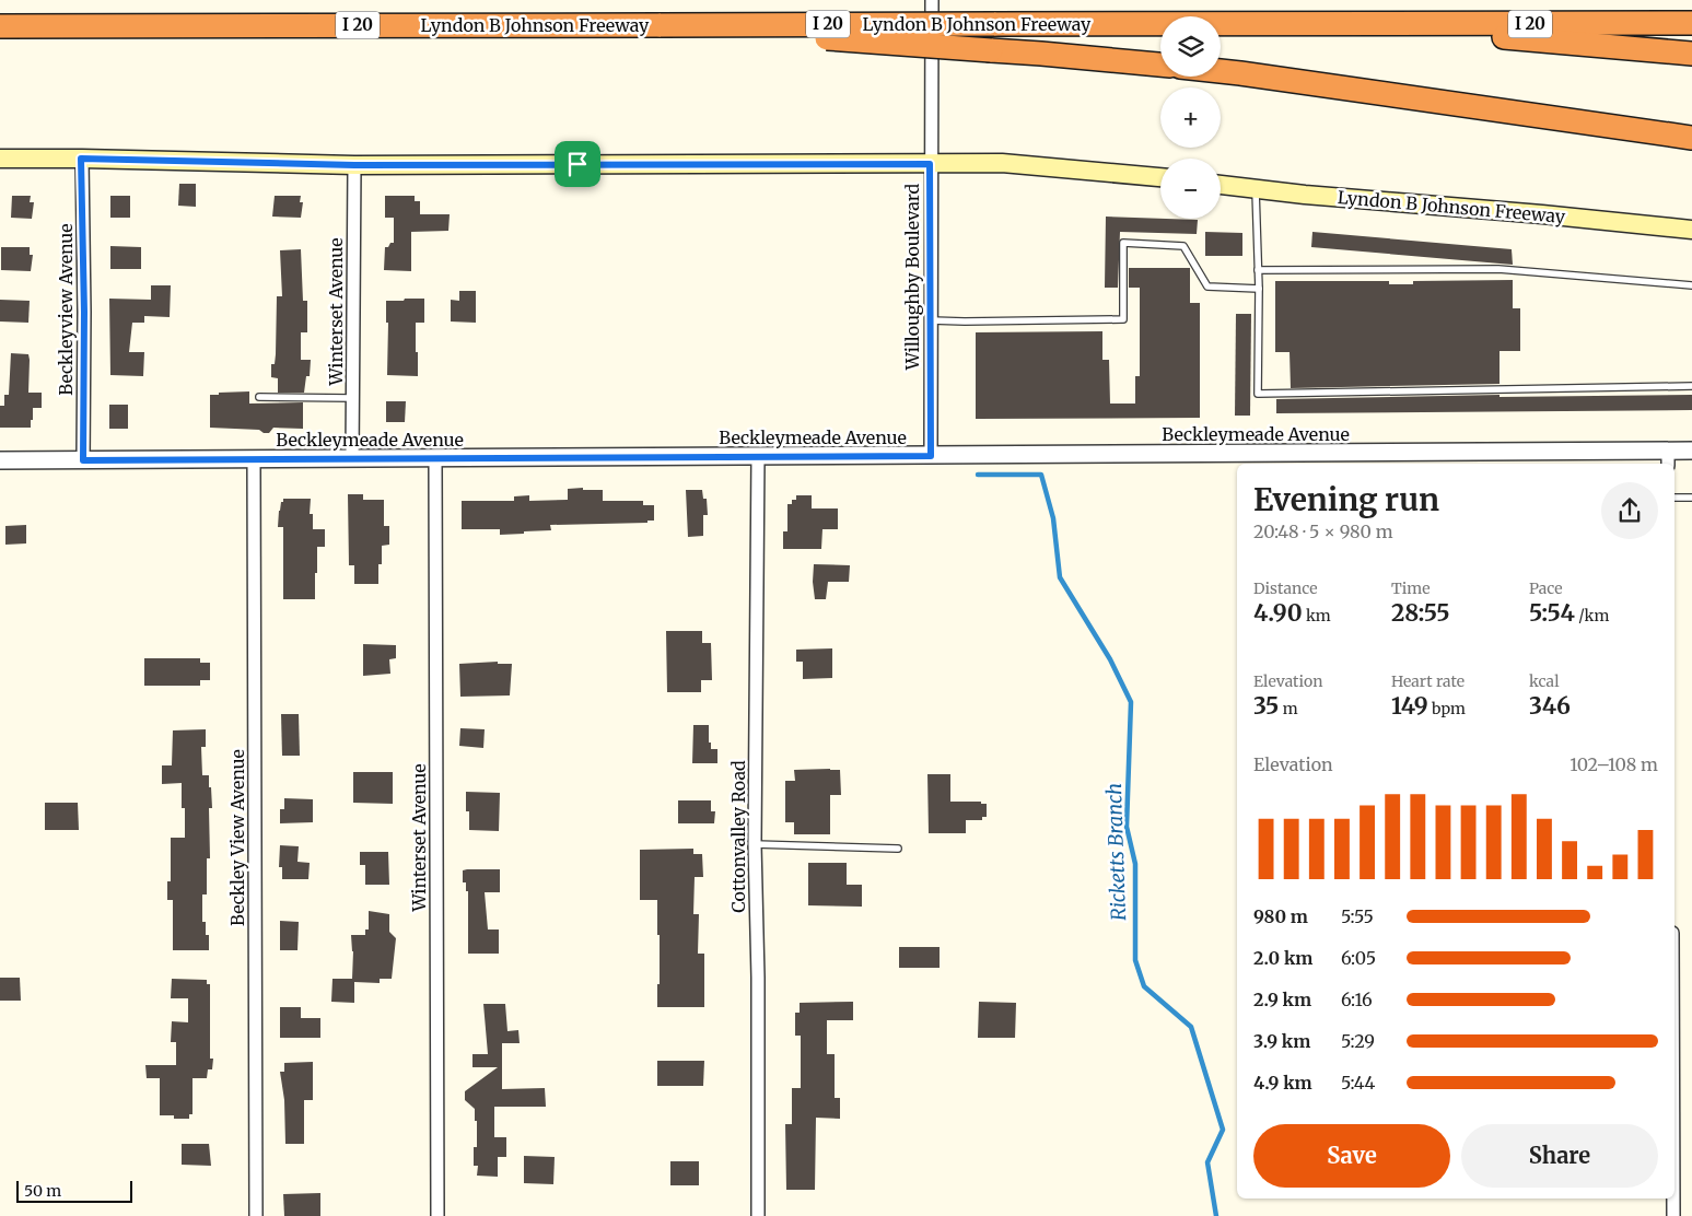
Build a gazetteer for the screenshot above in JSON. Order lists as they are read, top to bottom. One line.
{"streets":{"highway":["I 20","Lyndon B Johnson Freeway"],"street":["Willoughby Boulevard","Beckleyview Avenue","Winterset Avenue","Beckleymeade Avenue","Cottonvalley Road","Beckley View Avenue"]},"crossings":[["Willoughby Boulevard","Beckleymeade Avenue"],["Beckleyview Avenue","Beckleymeade Avenue"],["Winterset Avenue","Beckleymeade Avenue"],["Beckleymeade Avenue","Cottonvalley Road"],["Beckleymeade Avenue","Beckley View Avenue"]],"water":["Ricketts Branch"],"scale_bar":"50 m","page":{"map_buttons":["+","−"],"heading":["Evening run","20:48 · 5 × 980 m"],"stats":[["Distance","4.90 km"],["Time","28:55"],["Pace","5:54 /km"],["Elevation","35 m"],["Heart rate","149 bpm"],["kcal","346"]],"chart":["Elevation","102–108 m"],"list":[{"name":"980 m","note":"5:55"},{"name":"2.0 km","note":"6:05"},{"name":"2.9 km","note":"6:16"},{"name":"3.9 km","note":"5:29"},{"name":"4.9 km","note":"5:44"}],"buttons":["Save","Share"],"scale":"50 m"}}
